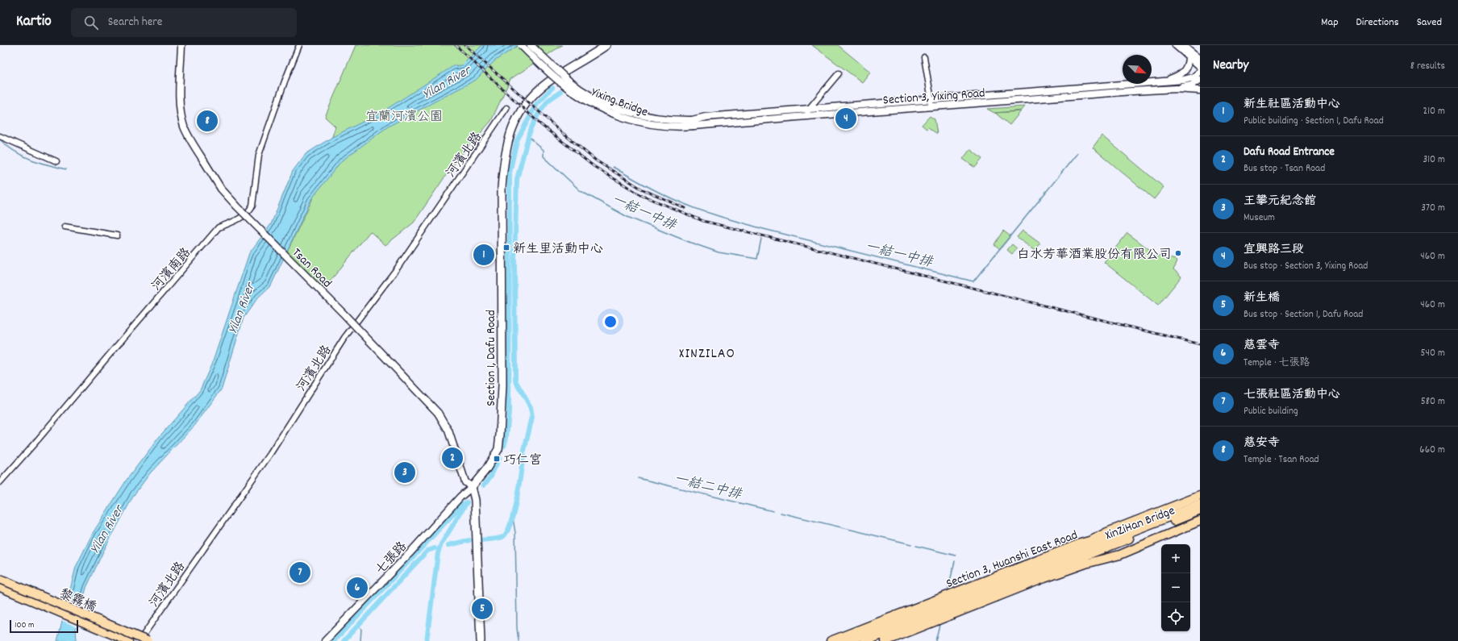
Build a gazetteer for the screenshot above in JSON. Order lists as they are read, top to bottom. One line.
{"streets":{"main road":["Section 1, Dafu Road","XinZiHan Bridge","Section 3, Huanshi East Road","黎霧橋"],"street":["Section 3, Yixing Road","Yixing Bridge","河濱北路","Tsan Road","河濱南路","七張路"]},"crossings":[["Section 3, Yixing Road","Yixing Bridge"],["Tsan Road","Section 1, Dafu Road"],["Tsan Road","七張路"],["Section 1, Dafu Road","七張路"],["XinZiHan Bridge","Section 3, Huanshi East Road"]],"districts":["XINZILAO"],"water":["Yilan River","一結一中排","一結二中排"],"parks":["宜蘭河濱公園"],"places":{"transit":["新生里活動中心","巧仁宮"],"other":["白水芳華酒業股份有限公司"]},"scale_bar":"100 m","north":"bottom right","page":{"header":"Kartio","search":"Search here","nav":["Map","Directions","Saved"],"heading":["Nearby","8 results"],"list":[{"mark":"1","name":"新生社區活動中心","note":"Public building · Section 1, Dafu Road","value":"210 m"},{"mark":"2","name":"Dafu Road Entrance","note":"Bus stop · Tsan Road","value":"310 m"},{"mark":"3","name":"王攀元紀念館","note":"Museum","value":"370 m"},{"mark":"4","name":"宜興路三段","note":"Bus stop · Section 3, Yixing Road","value":"460 m"},{"mark":"5","name":"新生橋","note":"Bus stop · Section 1, Dafu Road","value":"460 m"},{"mark":"6","name":"慈雲寺","note":"Temple · 七張路","value":"540 m"},{"mark":"7","name":"七張社區活動中心","note":"Public building","value":"580 m"},{"mark":"8","name":"慈安寺","note":"Temple · Tsan Road","value":"660 m"}],"pins":["4","8","1","2","3","7","6","5"],"map_buttons":["+","−"],"scale":"100 m"}}
